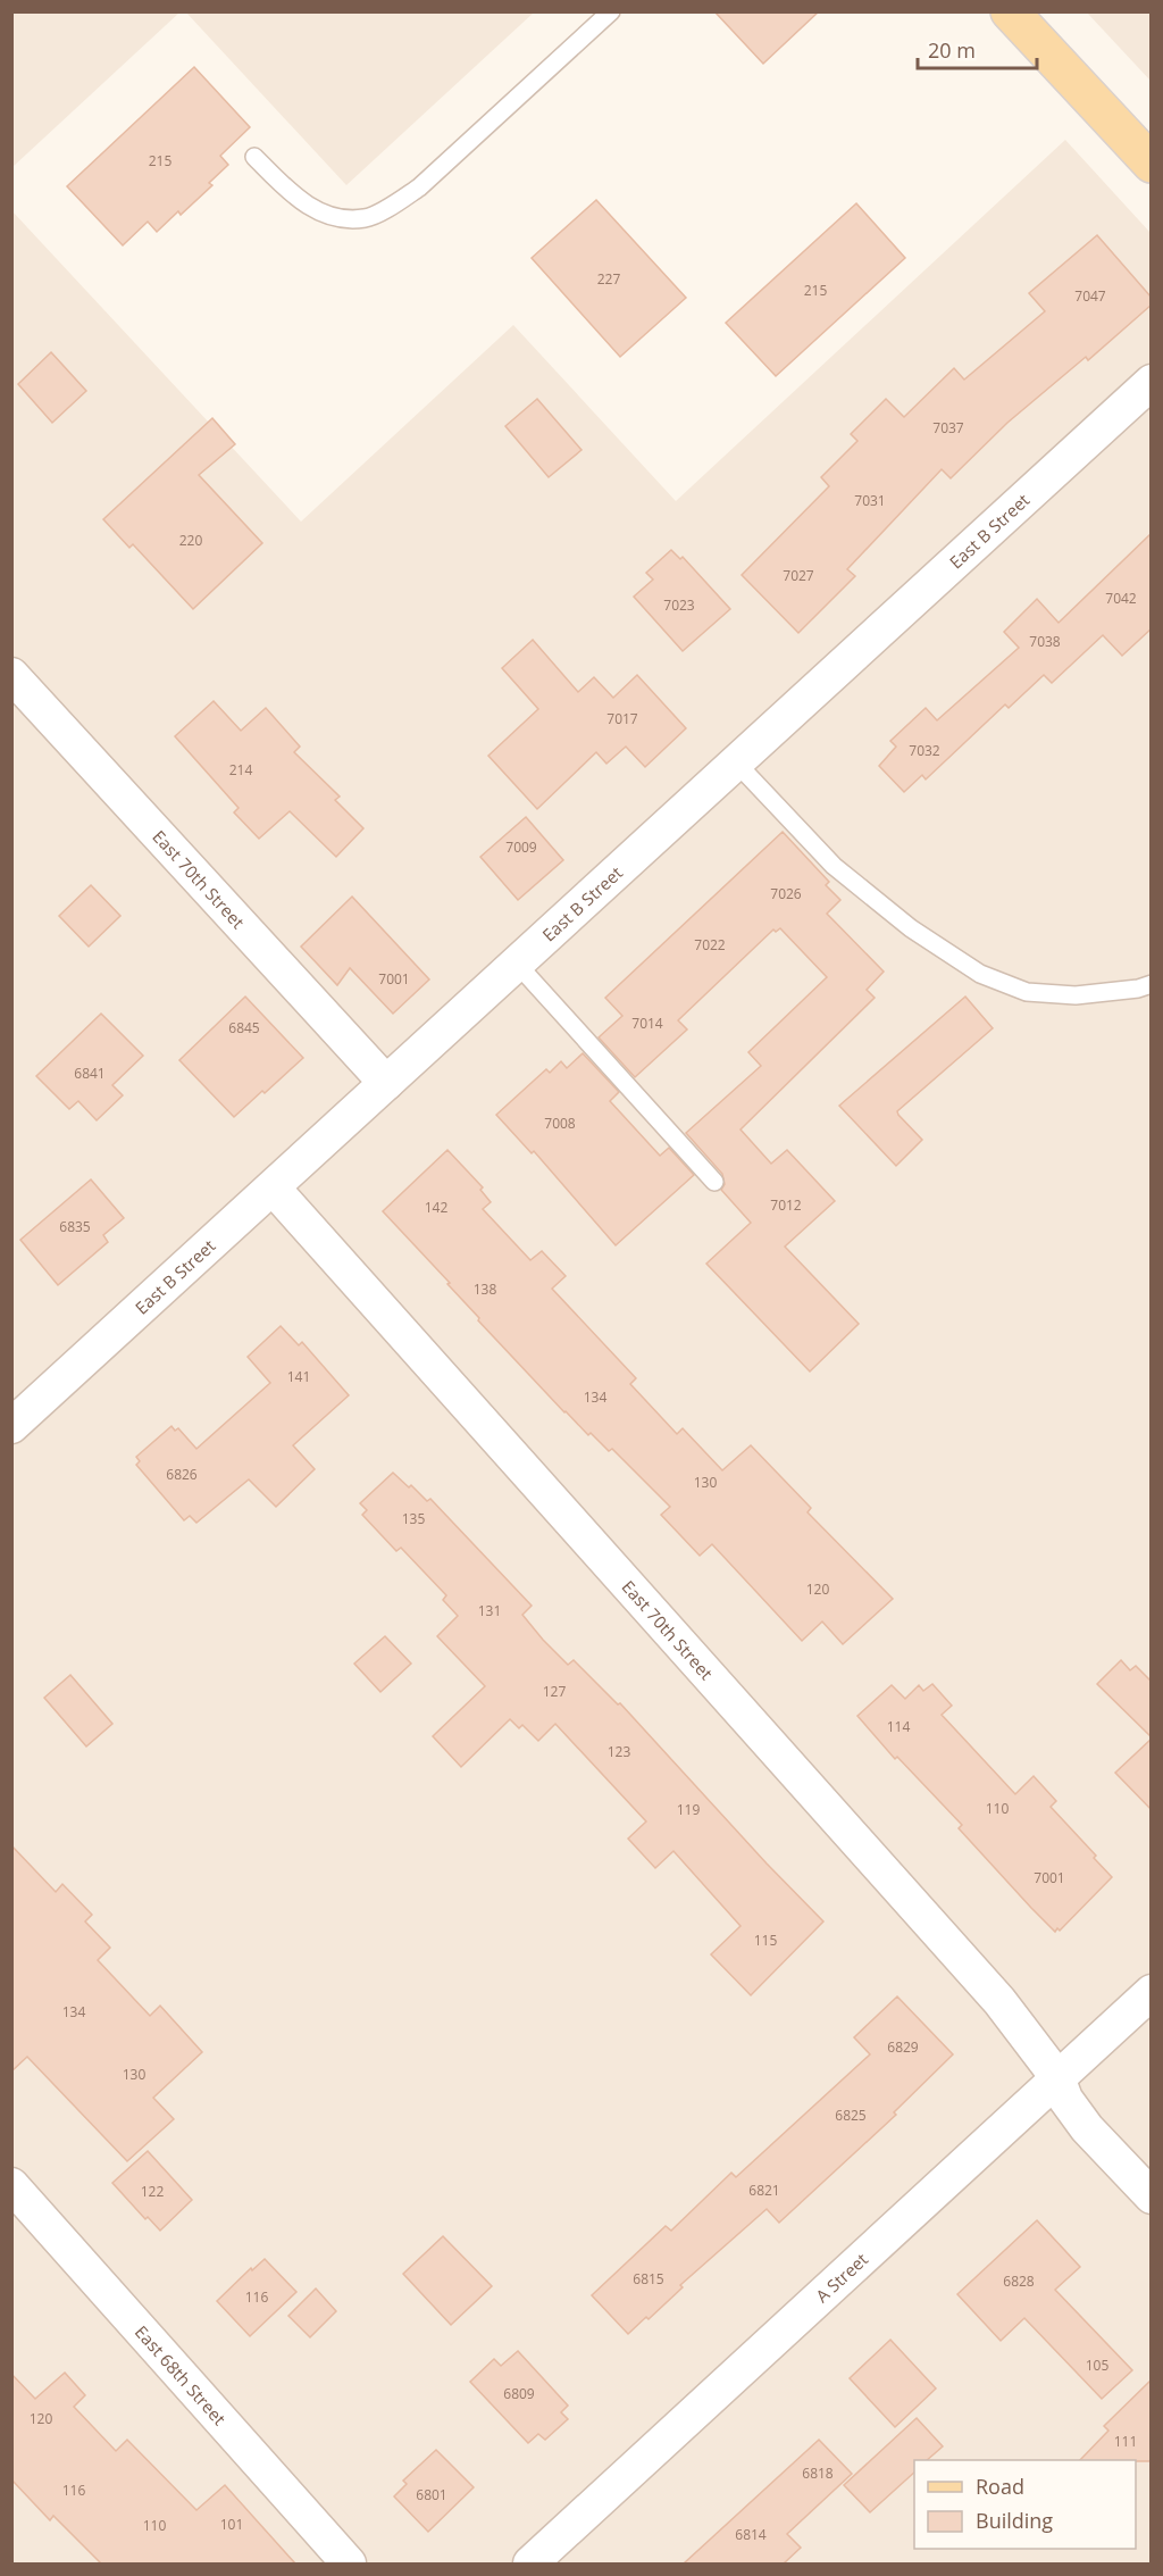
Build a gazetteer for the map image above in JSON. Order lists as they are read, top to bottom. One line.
{"streets":{"street":["East B Street","East 70th Street","A Street","East 68th Street"]},"crossings":[["East B Street","East 70th Street"],["East 70th Street","A Street"]],"house_numbers":["215","227","215","7047","7037","7031","220","7027","7042","7023","7038","7017","7032","214","7009","7026","7022","7001","7014","6845","6841","7008","7012","142","6835","138","141","134","6826","130","135","120","131","127","114","123","110","119","7001","115","134","6829","130","6825","6821","122","6815","6828","116","105","6809","120","111","6818","116","6801","101","110","6814"],"legend":["Road","Building"],"scale_bar":"20 m"}
